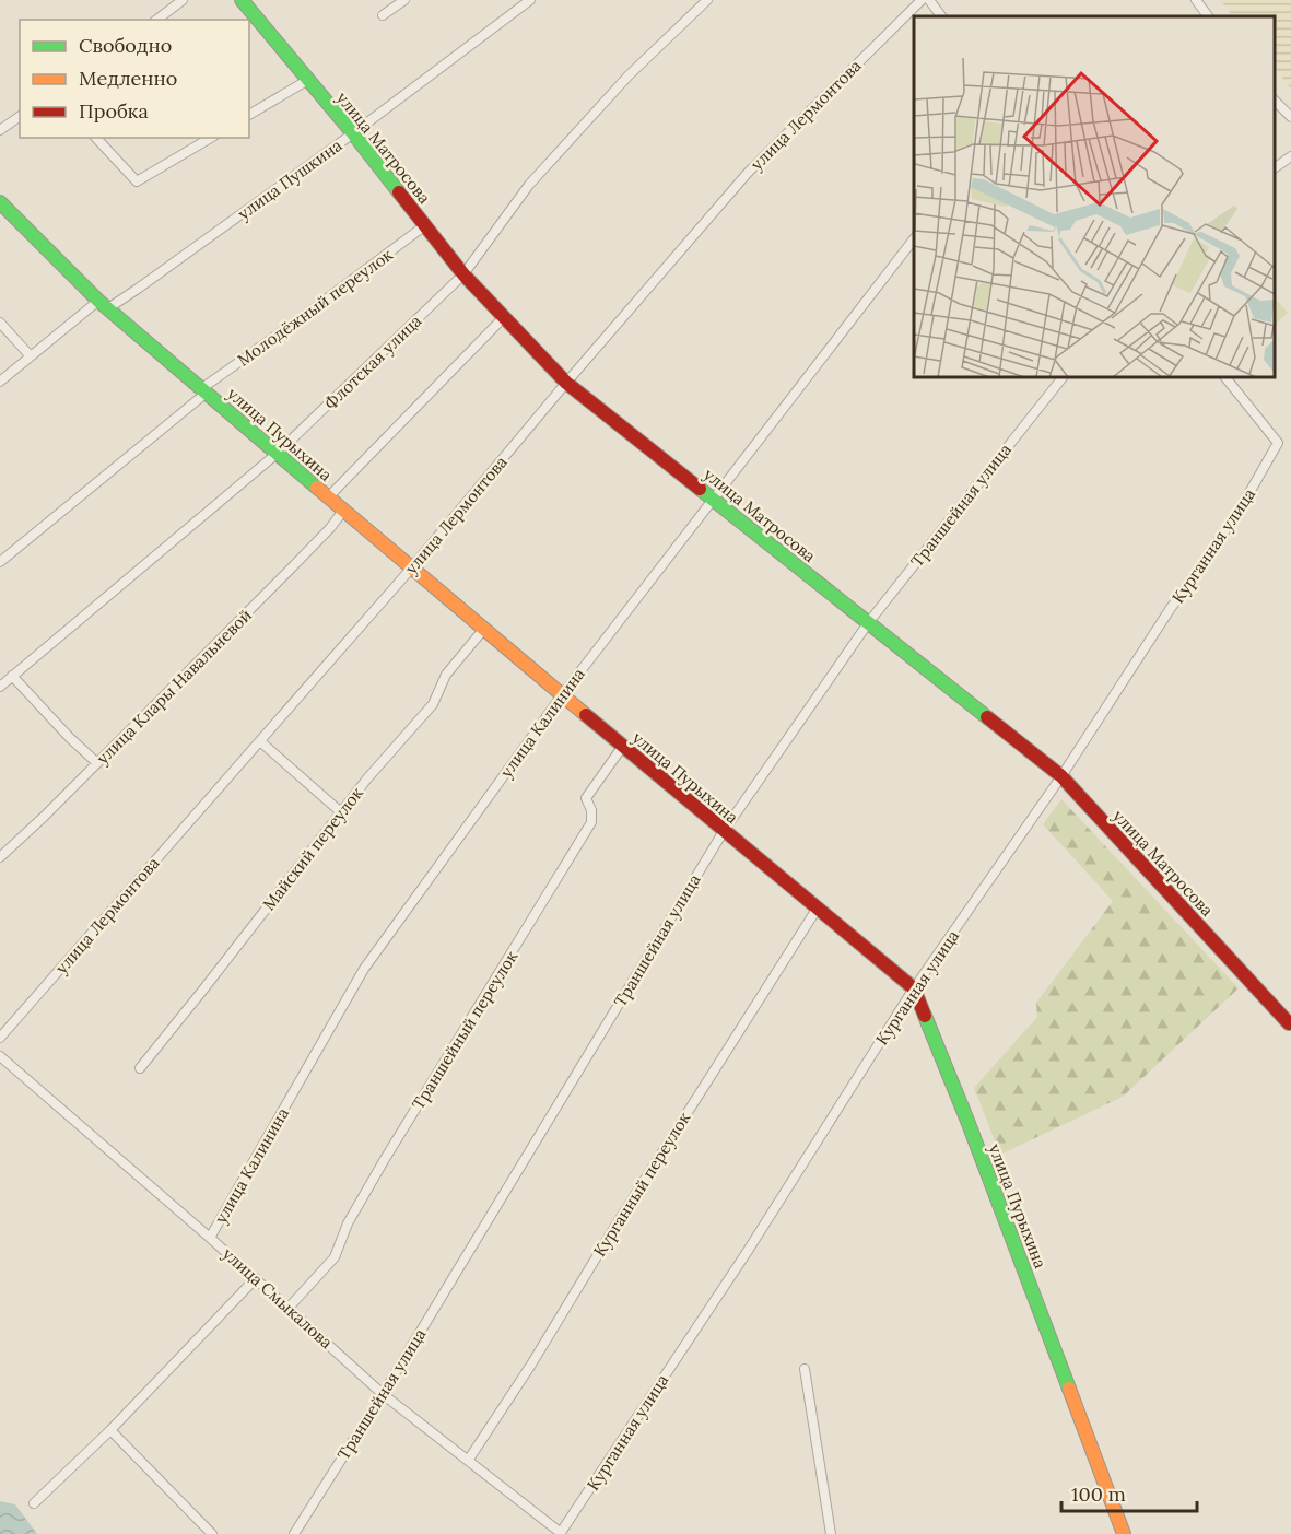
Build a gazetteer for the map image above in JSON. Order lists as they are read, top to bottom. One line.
{"streets":{"street":["улица Лермонтова","улица Матросова","улица Пушкина","Молодёжный переулок","Флотская улица","улица Пурыхина","Траншейная улица","Курганная улица","улица Клары Навальневой","улица Калинина","Майский переулок","Траншейный переулок","Курганный переулок","улица Смыкалова"]},"crossings":[["улица Лермонтова","улица Матросова"],["улица Лермонтова","улица Пурыхина"],["улица Матросова","улица Пушкина"],["улица Матросова","Молодёжный переулок"],["улица Матросова","Флотская улица"],["улица Матросова","Траншейная улица"],["улица Матросова","Курганная улица"],["улица Матросова","улица Калинина"],["улица Пушкина","улица Пурыхина"],["Молодёжный переулок","улица Пурыхина"],["Флотская улица","улица Пурыхина"],["улица Пурыхина","Траншейная улица"],["улица Пурыхина","Курганная улица"],["улица Пурыхина","улица Клары Навальневой"],["улица Пурыхина","улица Калинина"],["улица Пурыхина","Майский переулок"],["улица Пурыхина","Траншейный переулок"],["улица Пурыхина","Курганный переулок"],["Траншейная улица","улица Смыкалова"],["Курганная улица","улица Смыкалова"],["улица Калинина","улица Смыкалова"],["Траншейный переулок","улица Смыкалова"],["Курганный переулок","улица Смыкалова"]],"legend":["Свободно","Медленно","Пробка"],"scale_bar":"100 m"}
